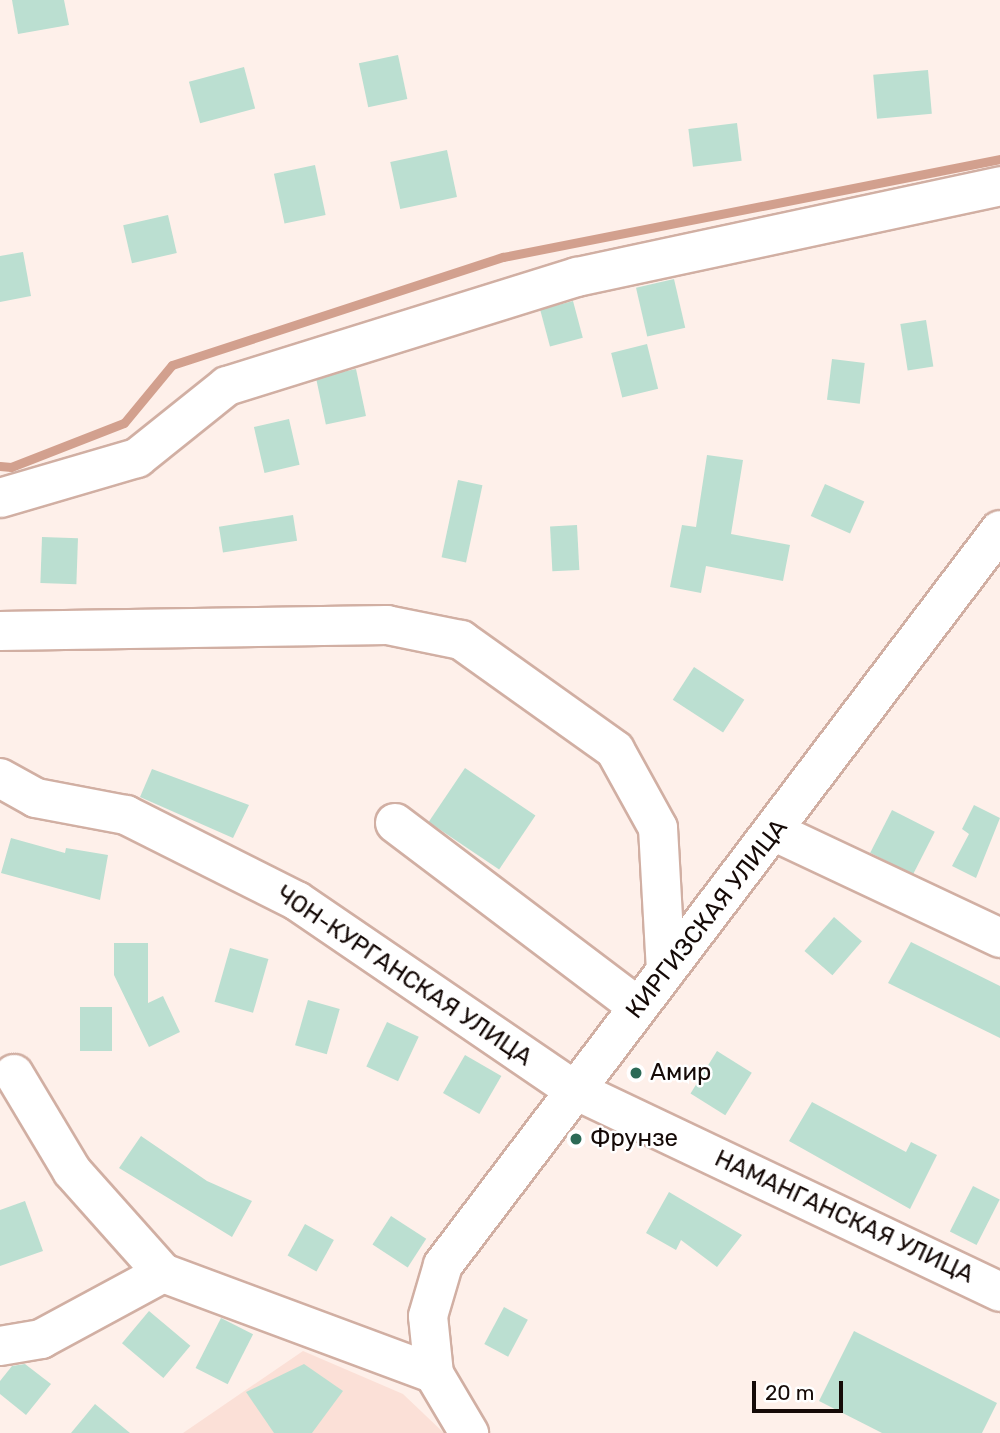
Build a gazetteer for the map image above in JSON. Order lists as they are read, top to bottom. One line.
{"streets":{"street":["КИРГИЗСКАЯ УЛИЦА","ЧОН-КУРГАНСКАЯ УЛИЦА","НАМАНГАНСКАЯ УЛИЦА"]},"crossings":[["КИРГИЗСКАЯ УЛИЦА","ЧОН-КУРГАНСКАЯ УЛИЦА"],["КИРГИЗСКАЯ УЛИЦА","НАМАНГАНСКАЯ УЛИЦА"],["ЧОН-КУРГАНСКАЯ УЛИЦА","НАМАНГАНСКАЯ УЛИЦА"]],"places":["Амир","Фрунзе"],"scale_bar":"20 m"}
